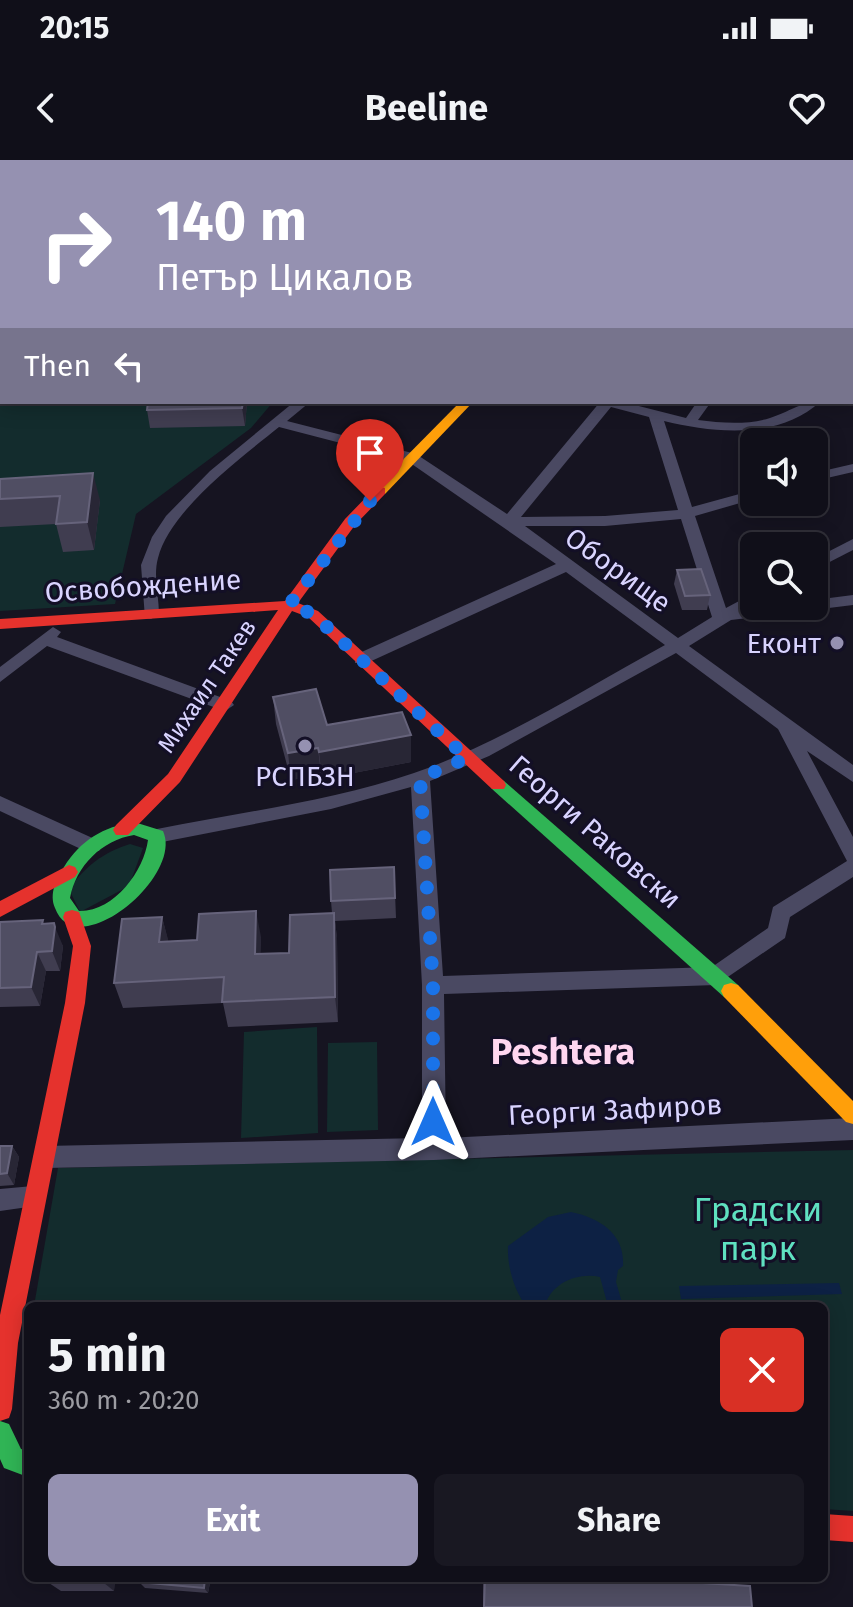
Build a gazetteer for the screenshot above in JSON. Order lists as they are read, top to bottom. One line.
{"streets":{"street":["Оборище","Освобождение","Михаил Такев","Георги Раковски","Георги Зафиров"]},"crossings":[["Оборище","Михаил Такев"],["Освобождение","Михаил Такев"],["Освобождение","Георги Раковски"],["Михаил Такев","Георги Раковски"]],"districts":["Peshtera"],"parks":["Градски парк"],"places":["Еконт","РСПБЗН"],"page":{"status":"20:15","header":"Beeline","turn":["140 m","Петър Цикалов"],"then":"Then","heading":["5 min","360 m · 20:20"],"buttons":["Exit","Share"]}}
